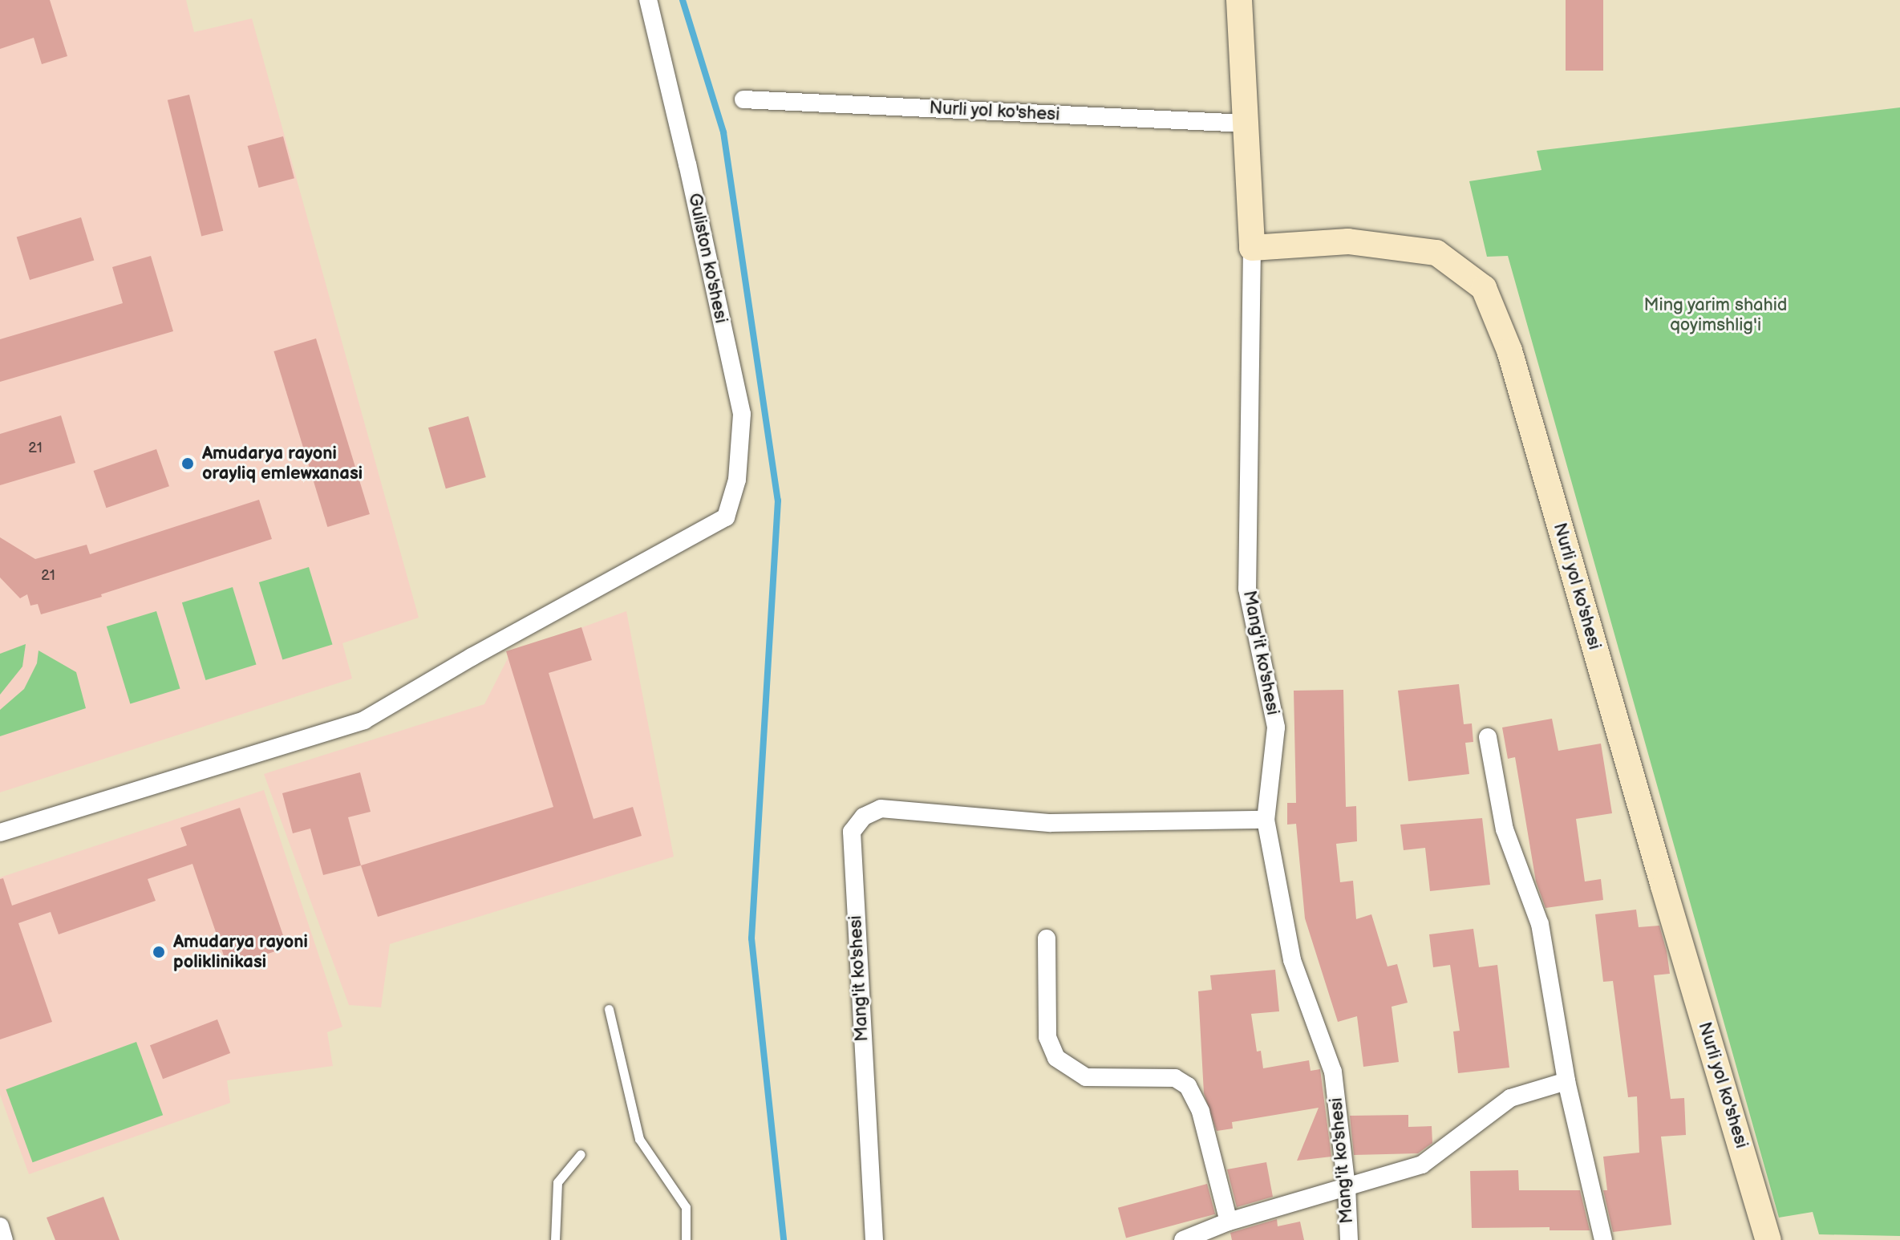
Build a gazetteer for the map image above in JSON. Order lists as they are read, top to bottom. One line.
{"streets":{"street":["Nurli yol ko'shesi","Guliston ko'shesi","Mang'it ko'shesi"]},"crossings":[["Nurli yol ko'shesi","Mang'it ko'shesi"]],"parks":["Ming yarim shahid qoyimshlig'i"],"places":["Amudarya rayoni orayliq emlewxanasi","Amudarya rayoni poliklinikasi"],"house_numbers":["21","21"]}
